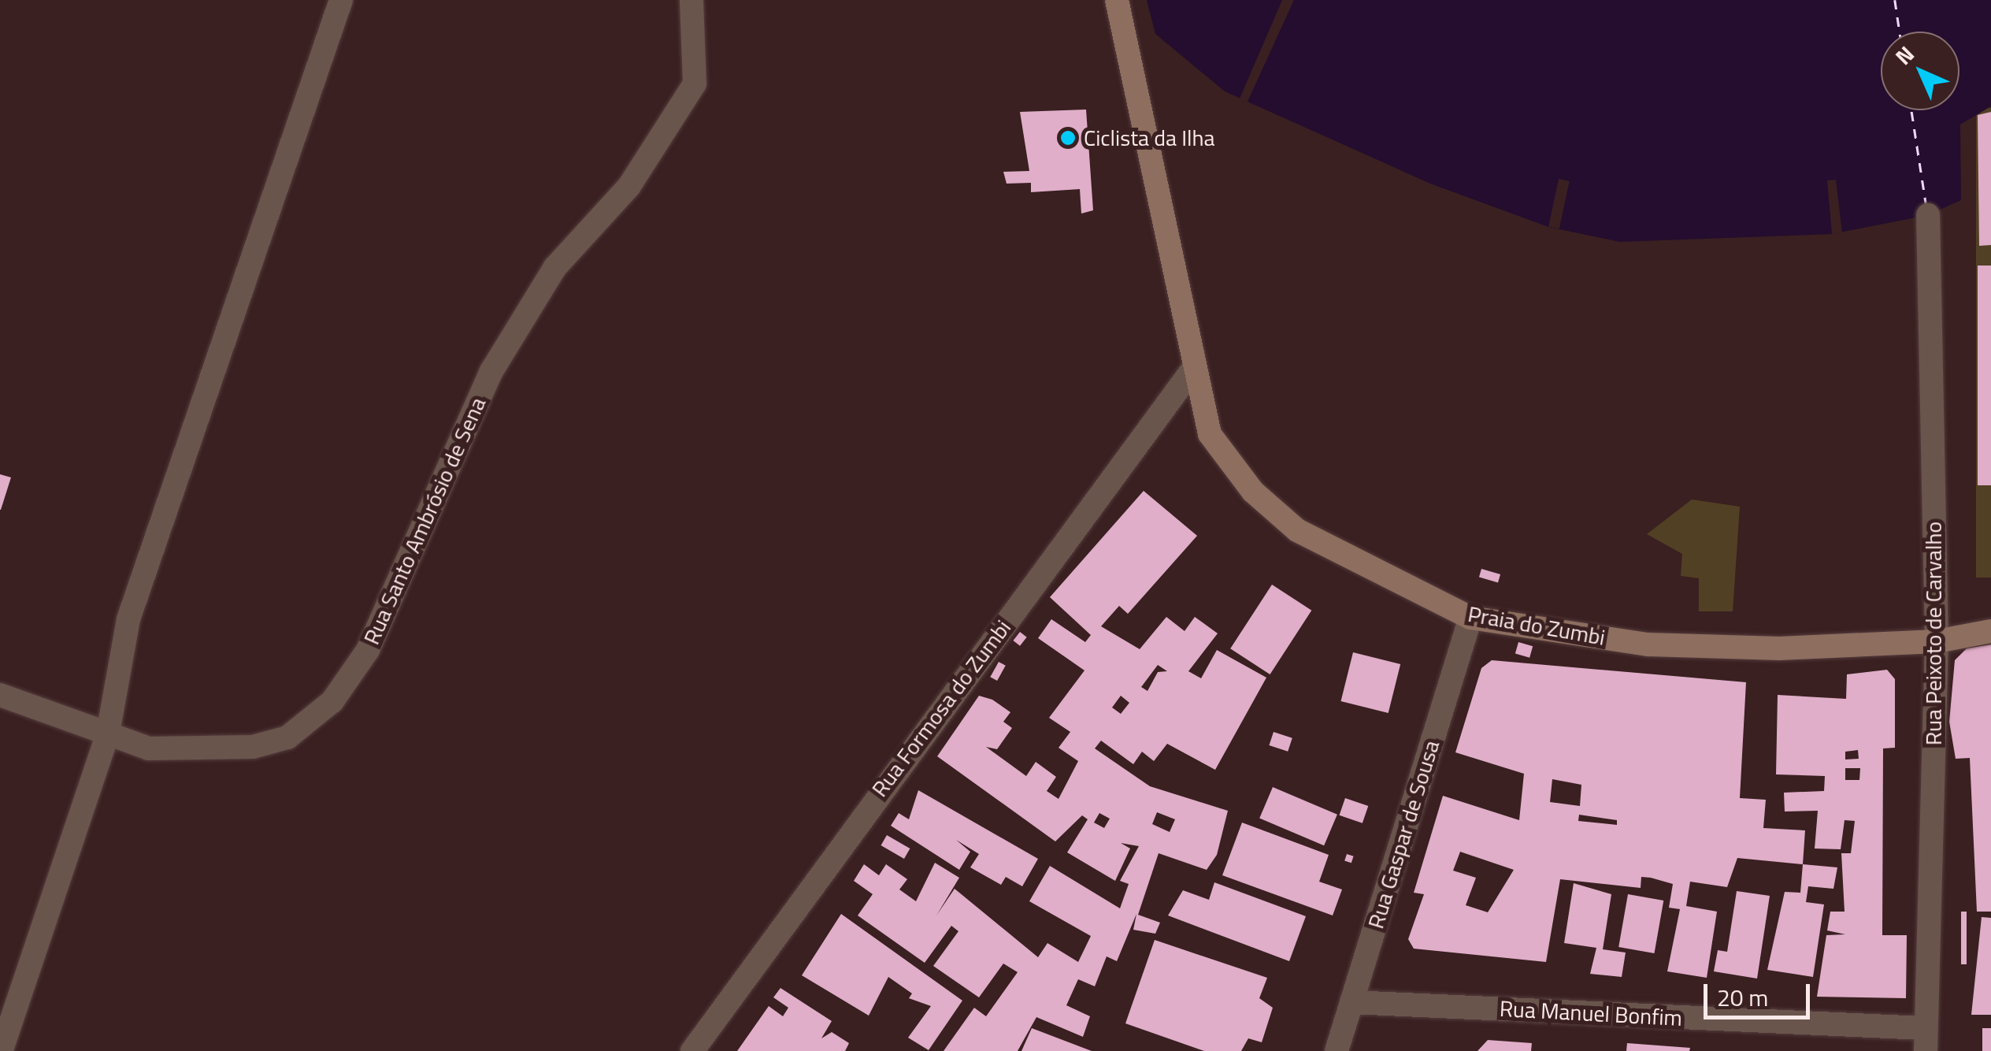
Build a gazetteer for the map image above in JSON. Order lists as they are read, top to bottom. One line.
{"streets":{"main road":["Praia do Zumbi"],"street":["Rua Santo Ambrósio de Sena","Rua Peixoto de Carvalho","Rua Formosa do Zumbi","Rua Gaspar de Sousa","Rua Manuel Bonfim"]},"crossings":[["Praia do Zumbi","Rua Peixoto de Carvalho"],["Praia do Zumbi","Rua Formosa do Zumbi"],["Praia do Zumbi","Rua Gaspar de Sousa"],["Rua Peixoto de Carvalho","Rua Manuel Bonfim"],["Rua Gaspar de Sousa","Rua Manuel Bonfim"]],"places":["Ciclista da Ilha"],"scale_bar":"20 m","north":"top left"}
